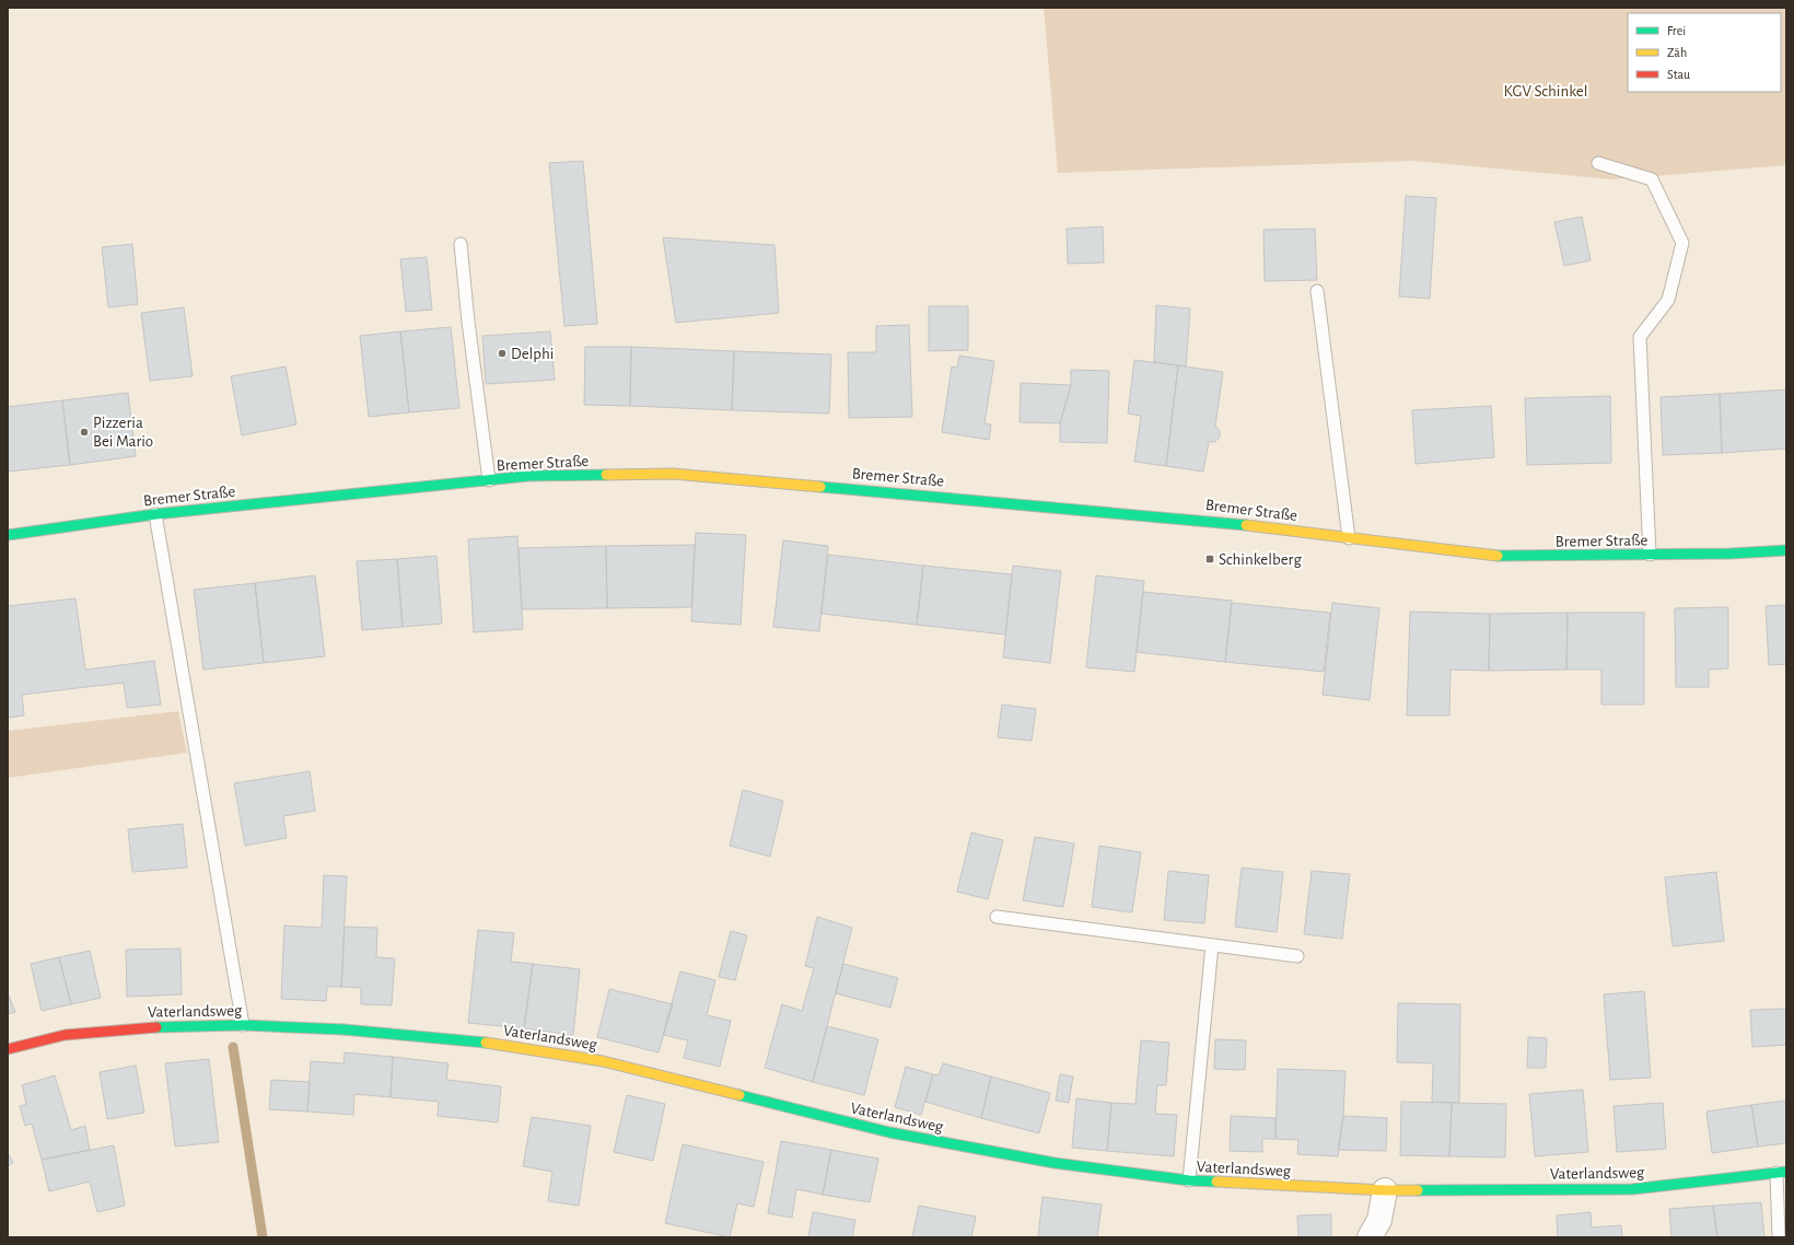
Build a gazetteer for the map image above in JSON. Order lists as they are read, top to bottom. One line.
{"streets":{"main road":["Bremer Straße","Vaterlandsweg"]},"parks":["KGV Schinkel"],"places":{"other":["Delphi","Pizzeria Bei Mario"],"transit":["Schinkelberg"]},"legend":["Frei","Zäh","Stau"]}
